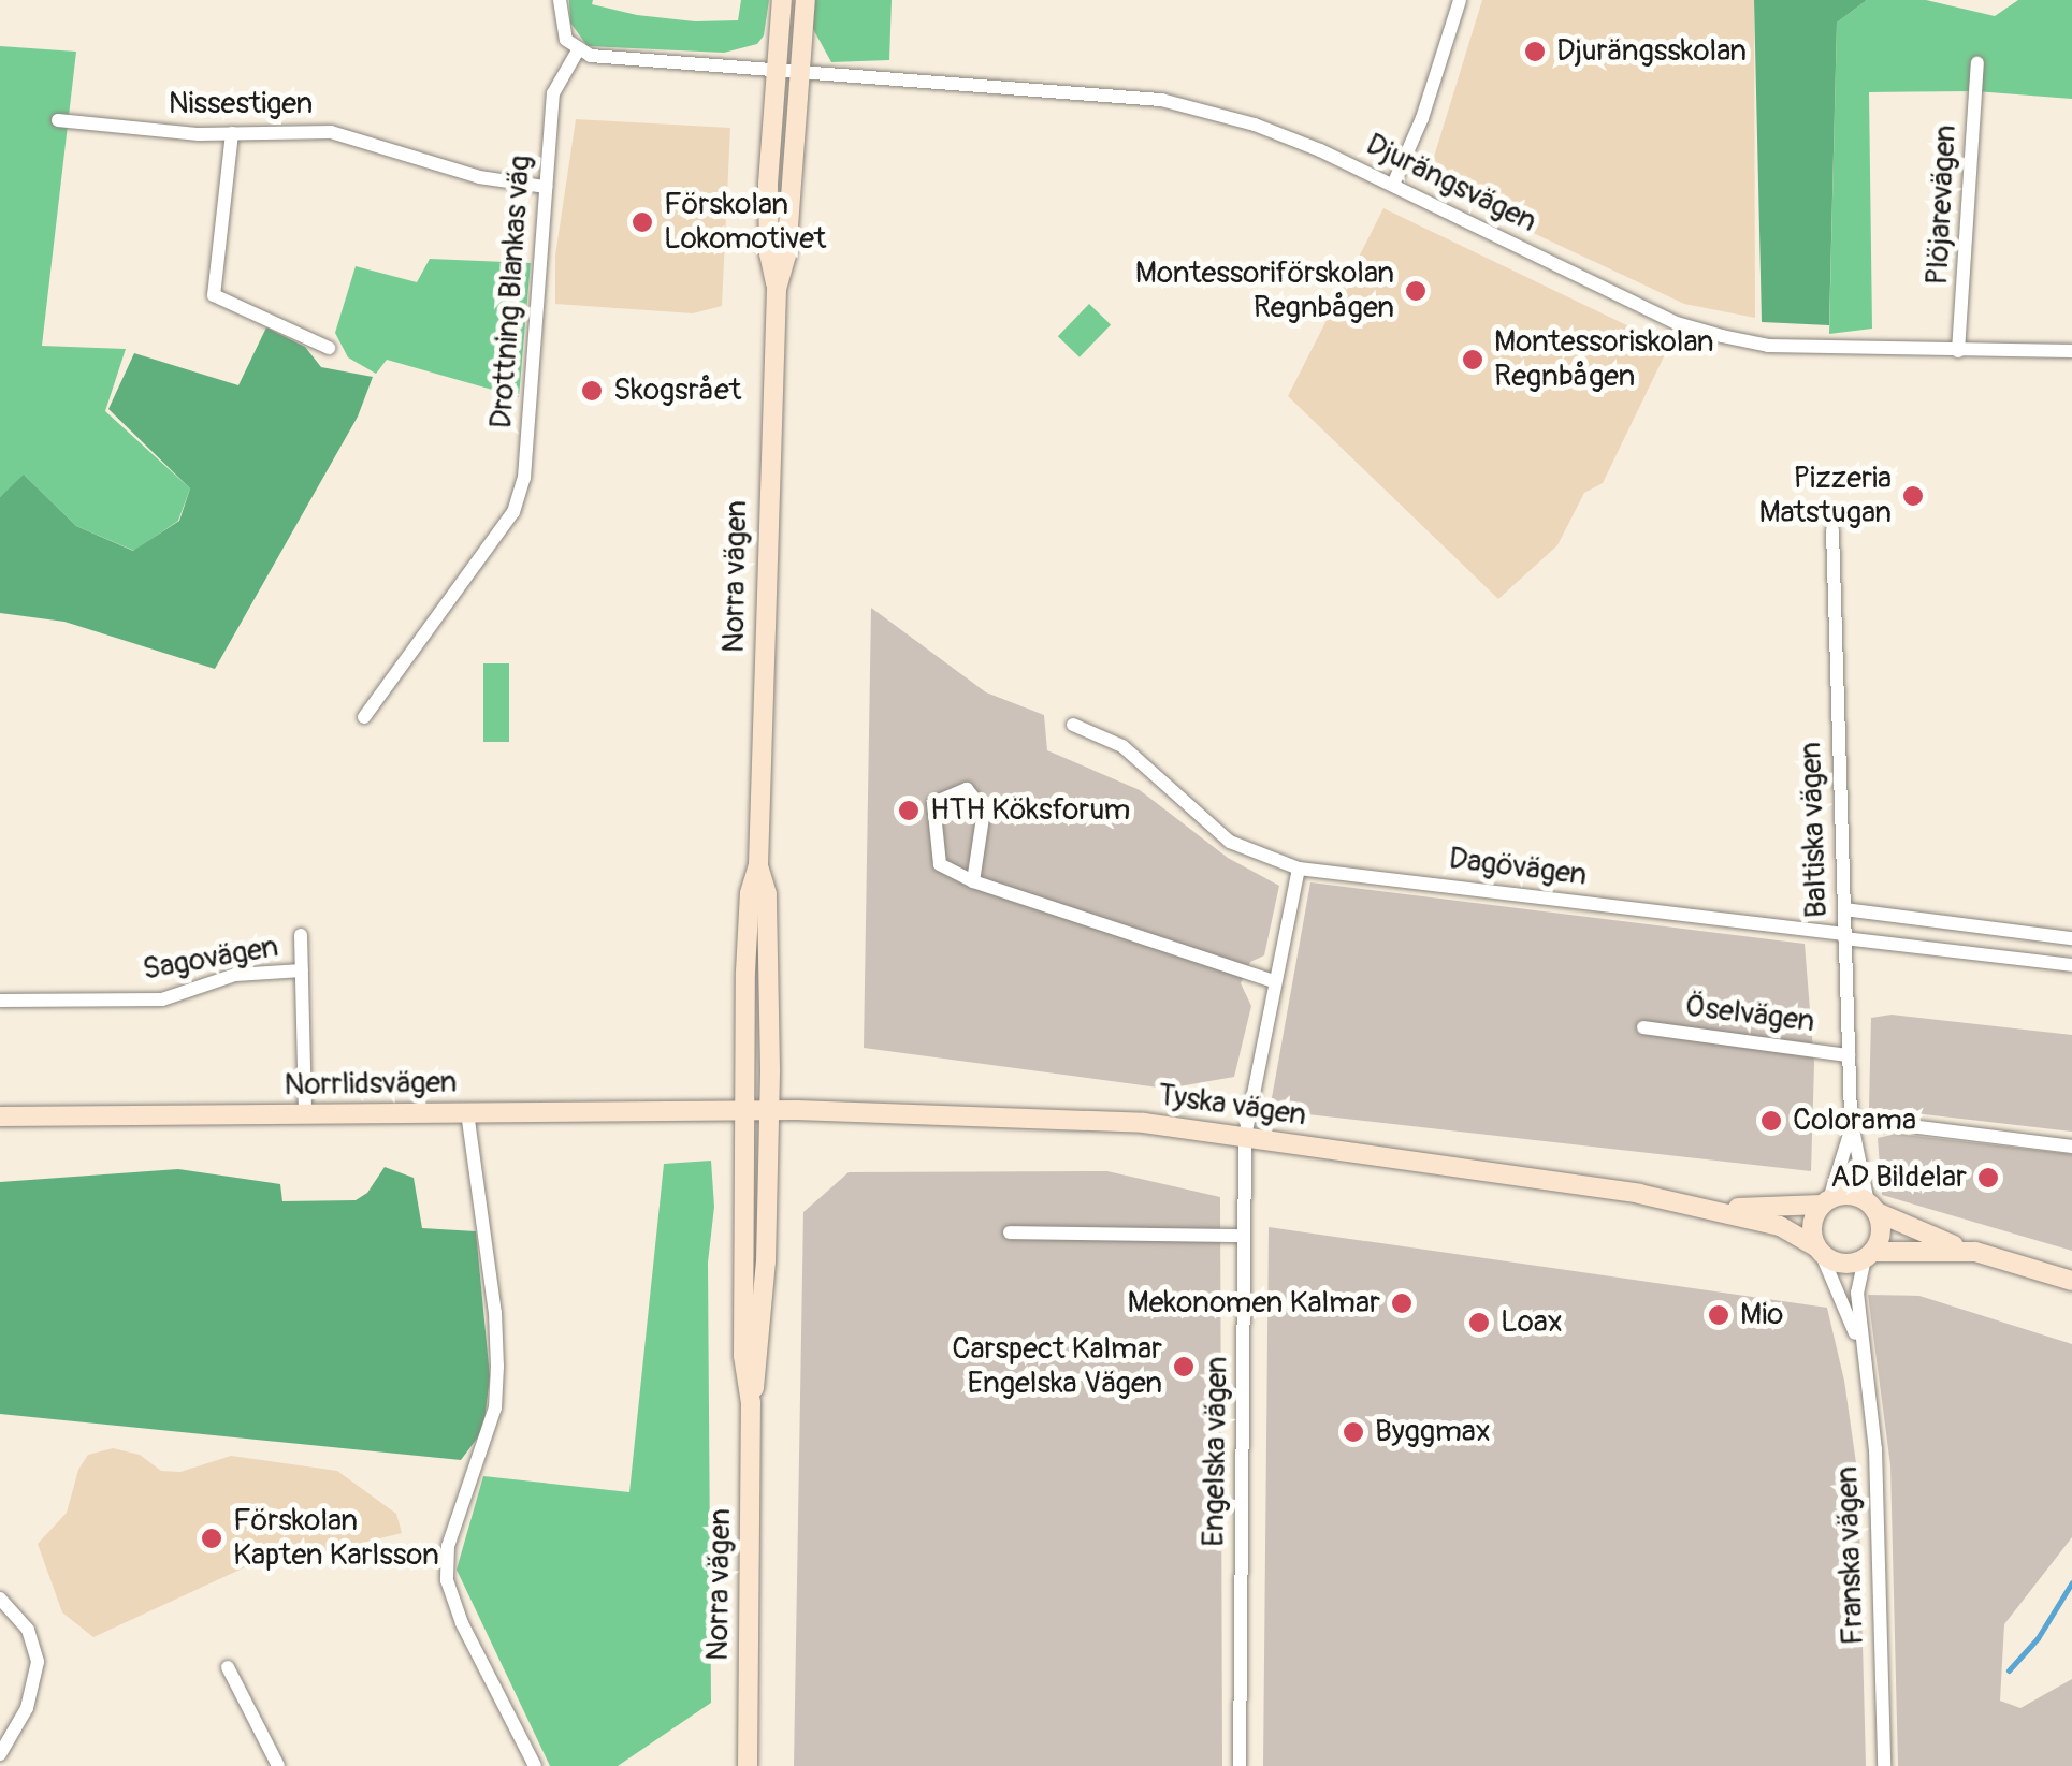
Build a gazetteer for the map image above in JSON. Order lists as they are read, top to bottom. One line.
{"streets":{"main road":["Norra vägen","Norrlidsvägen","Tyska vägen"],"street":["Nissestigen","Djurängsvägen","Plöjarevägen","Drottning Blankas väg","Baltiska vägen","Dagövägen","Sagovägen","Öselvägen","Engelska vägen","Franska vägen"]},"crossings":[["Nissestigen","Drottning Blankas väg"],["Djurängsvägen","Plöjarevägen"],["Djurängsvägen","Norra vägen"],["Norra vägen","Norrlidsvägen"],["Norra vägen","Tyska vägen"],["Baltiska vägen","Dagövägen"],["Baltiska vägen","Öselvägen"],["Baltiska vägen","Tyska vägen"],["Baltiska vägen","Franska vägen"],["Sagovägen","Norrlidsvägen"],["Norrlidsvägen","Tyska vägen"],["Tyska vägen","Engelska vägen"],["Tyska vägen","Franska vägen"]],"places":["Djurängsskolan","Förskolan Lokomotivet","Montessoriförskolan Regnbågen","Montessoriskolan Regnbågen","Skogsrået","Pizzeria Matstugan","HTH Köksforum","Colorama","AD Bildelar","Mekonomen Kalmar","Mio","Loax","Carspect Kalmar Engelska Vägen","Byggmax","Förskolan Kapten Karlsson"]}
